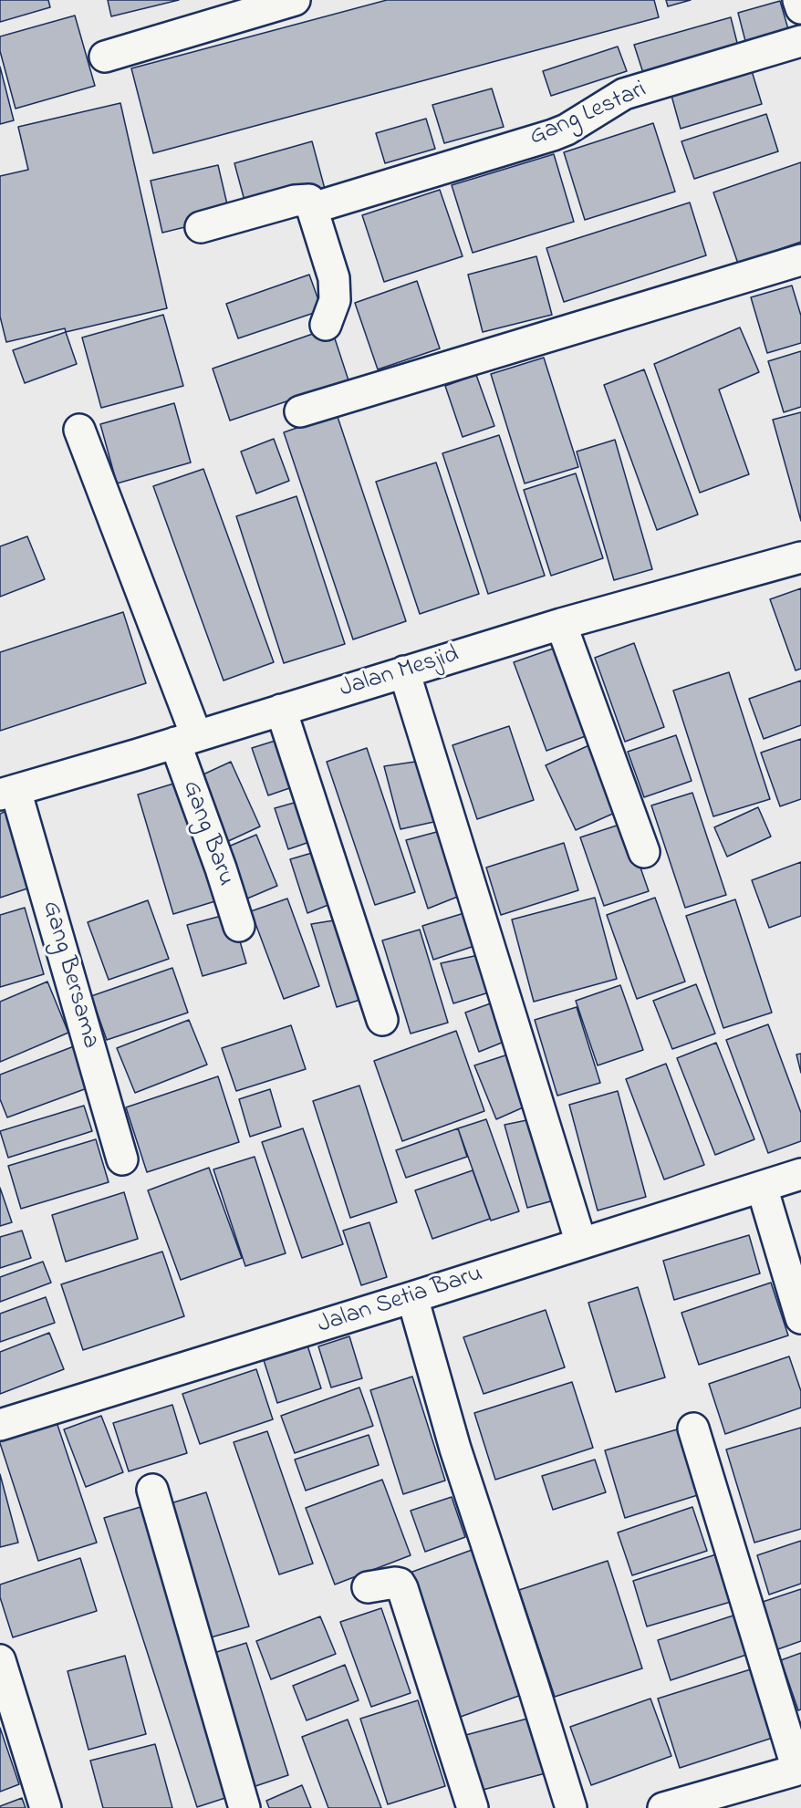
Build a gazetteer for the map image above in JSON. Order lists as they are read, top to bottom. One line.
{"streets":{"street":["Gang Lestari","Jalan Mesjid","Gang Baru","Gang Bersama","Jalan Setia Baru"]},"crossings":[["Jalan Mesjid","Gang Baru"],["Jalan Mesjid","Gang Bersama"]]}
